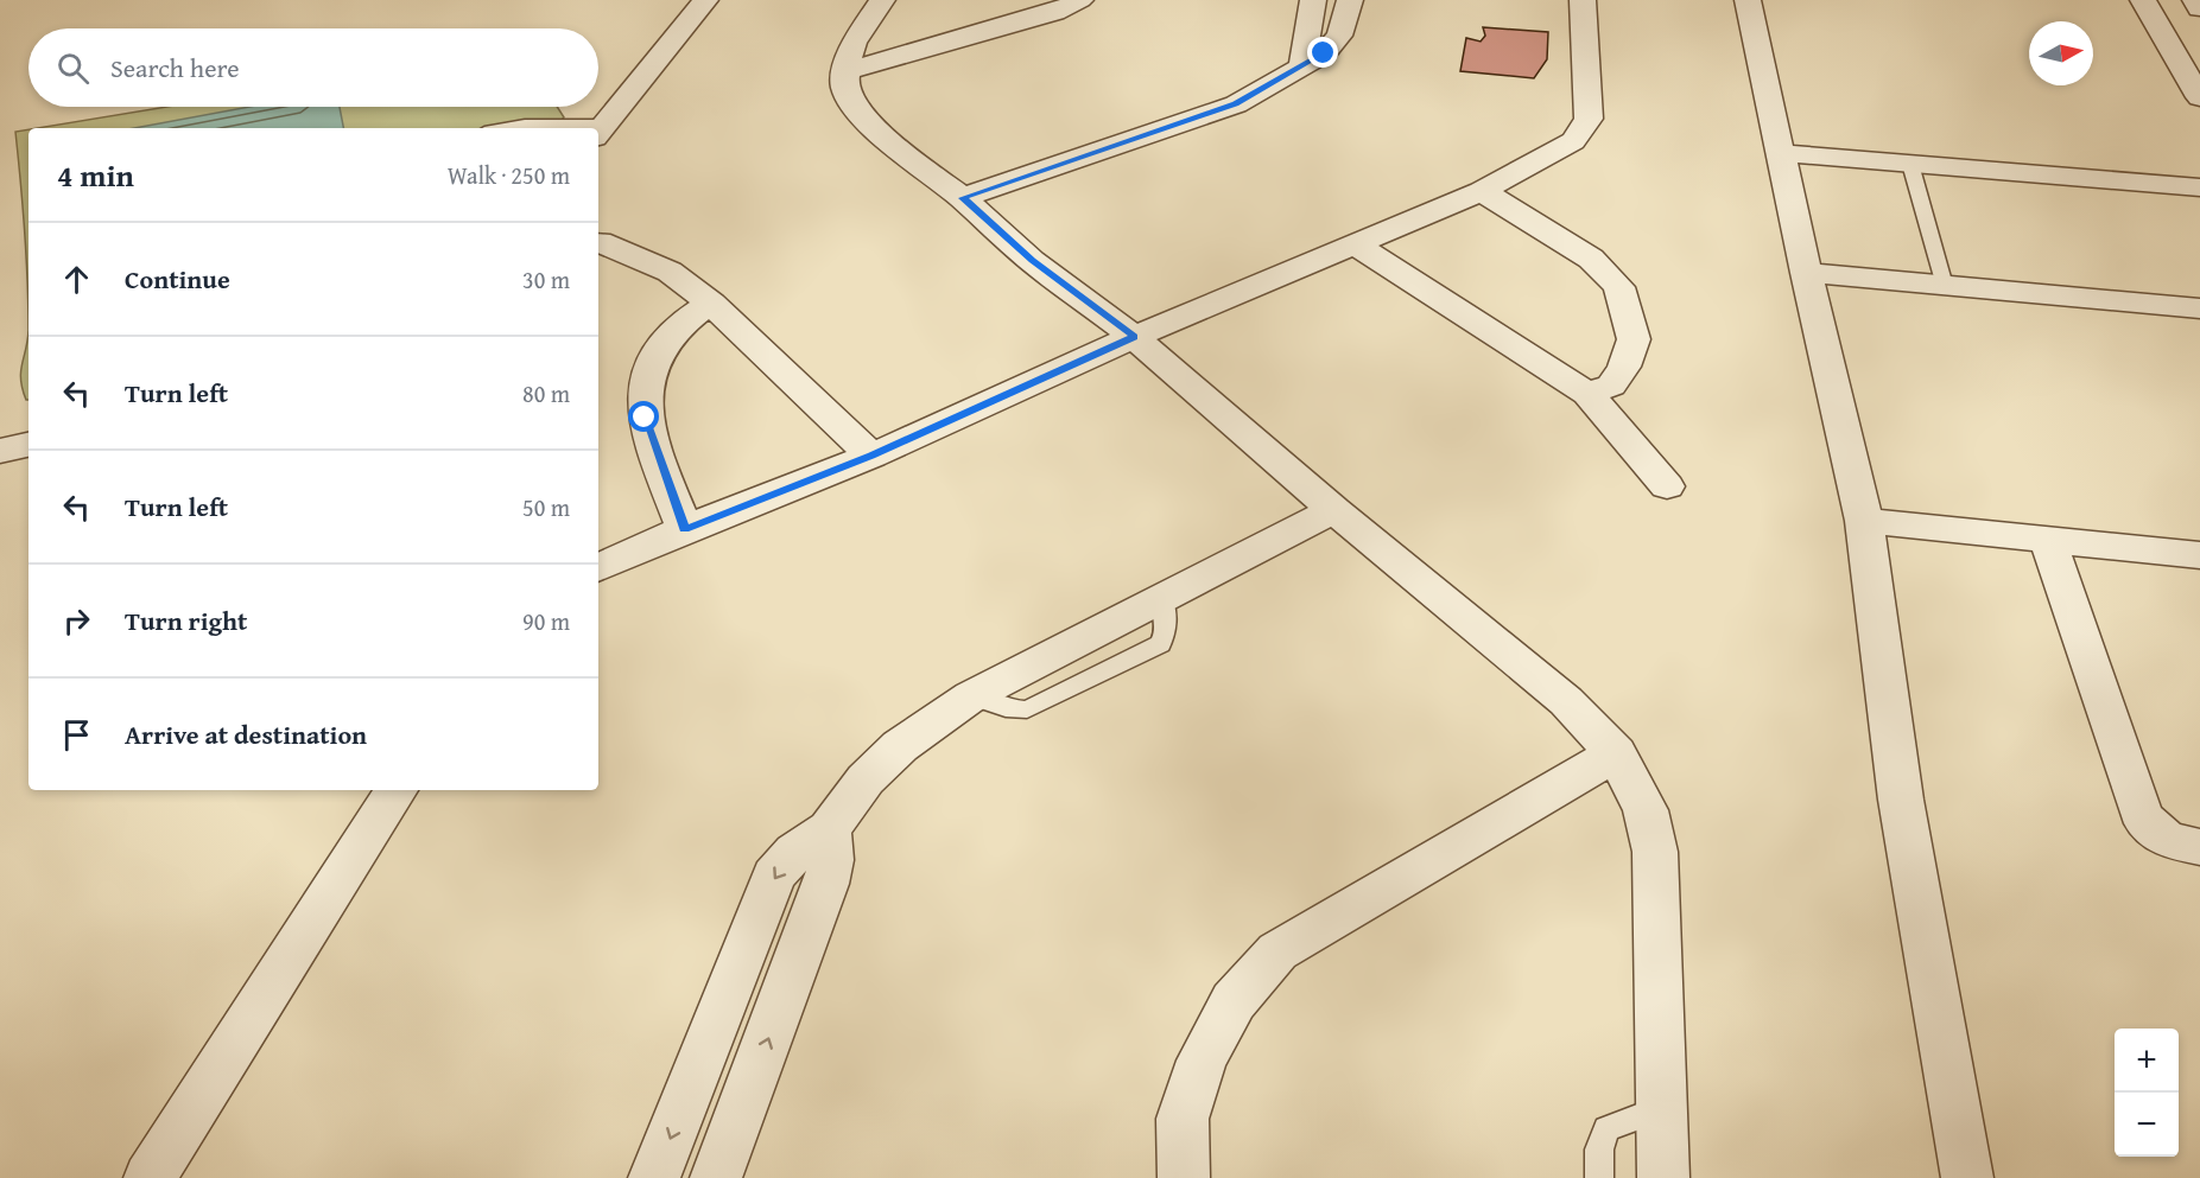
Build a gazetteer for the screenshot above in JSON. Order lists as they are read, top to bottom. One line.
{"north":"right","page":{"search":"Search here","heading":["4 min","Walk · 250 m"],"list":[["Continue","30 m"],["Turn left","80 m"],["Turn left","50 m"],["Turn right","90 m"],"Arrive at destination"],"map_buttons":["+","−"]}}
